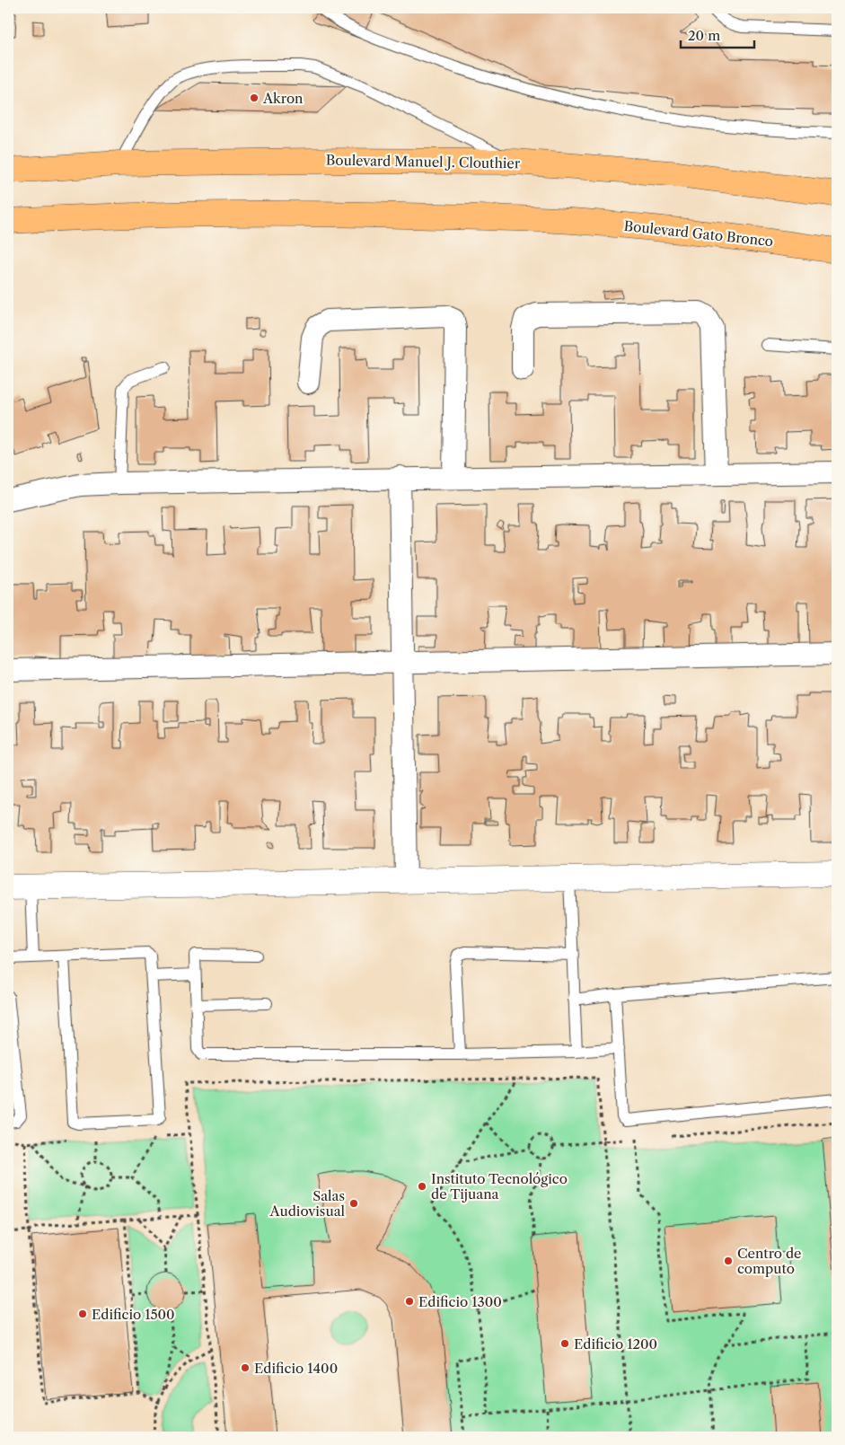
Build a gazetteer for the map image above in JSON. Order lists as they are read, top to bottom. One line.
{"streets":{"main road":["Boulevard Manuel J. Clouthier","Boulevard Gato Bronco"]},"places":["Akron","Instituto Tecnológico de Tijuana","Salas Audiovisual","Centro de computo","Edificio 1300","Edificio 1500","Edificio 1200","Edificio 1400"],"scale_bar":"20 m"}
